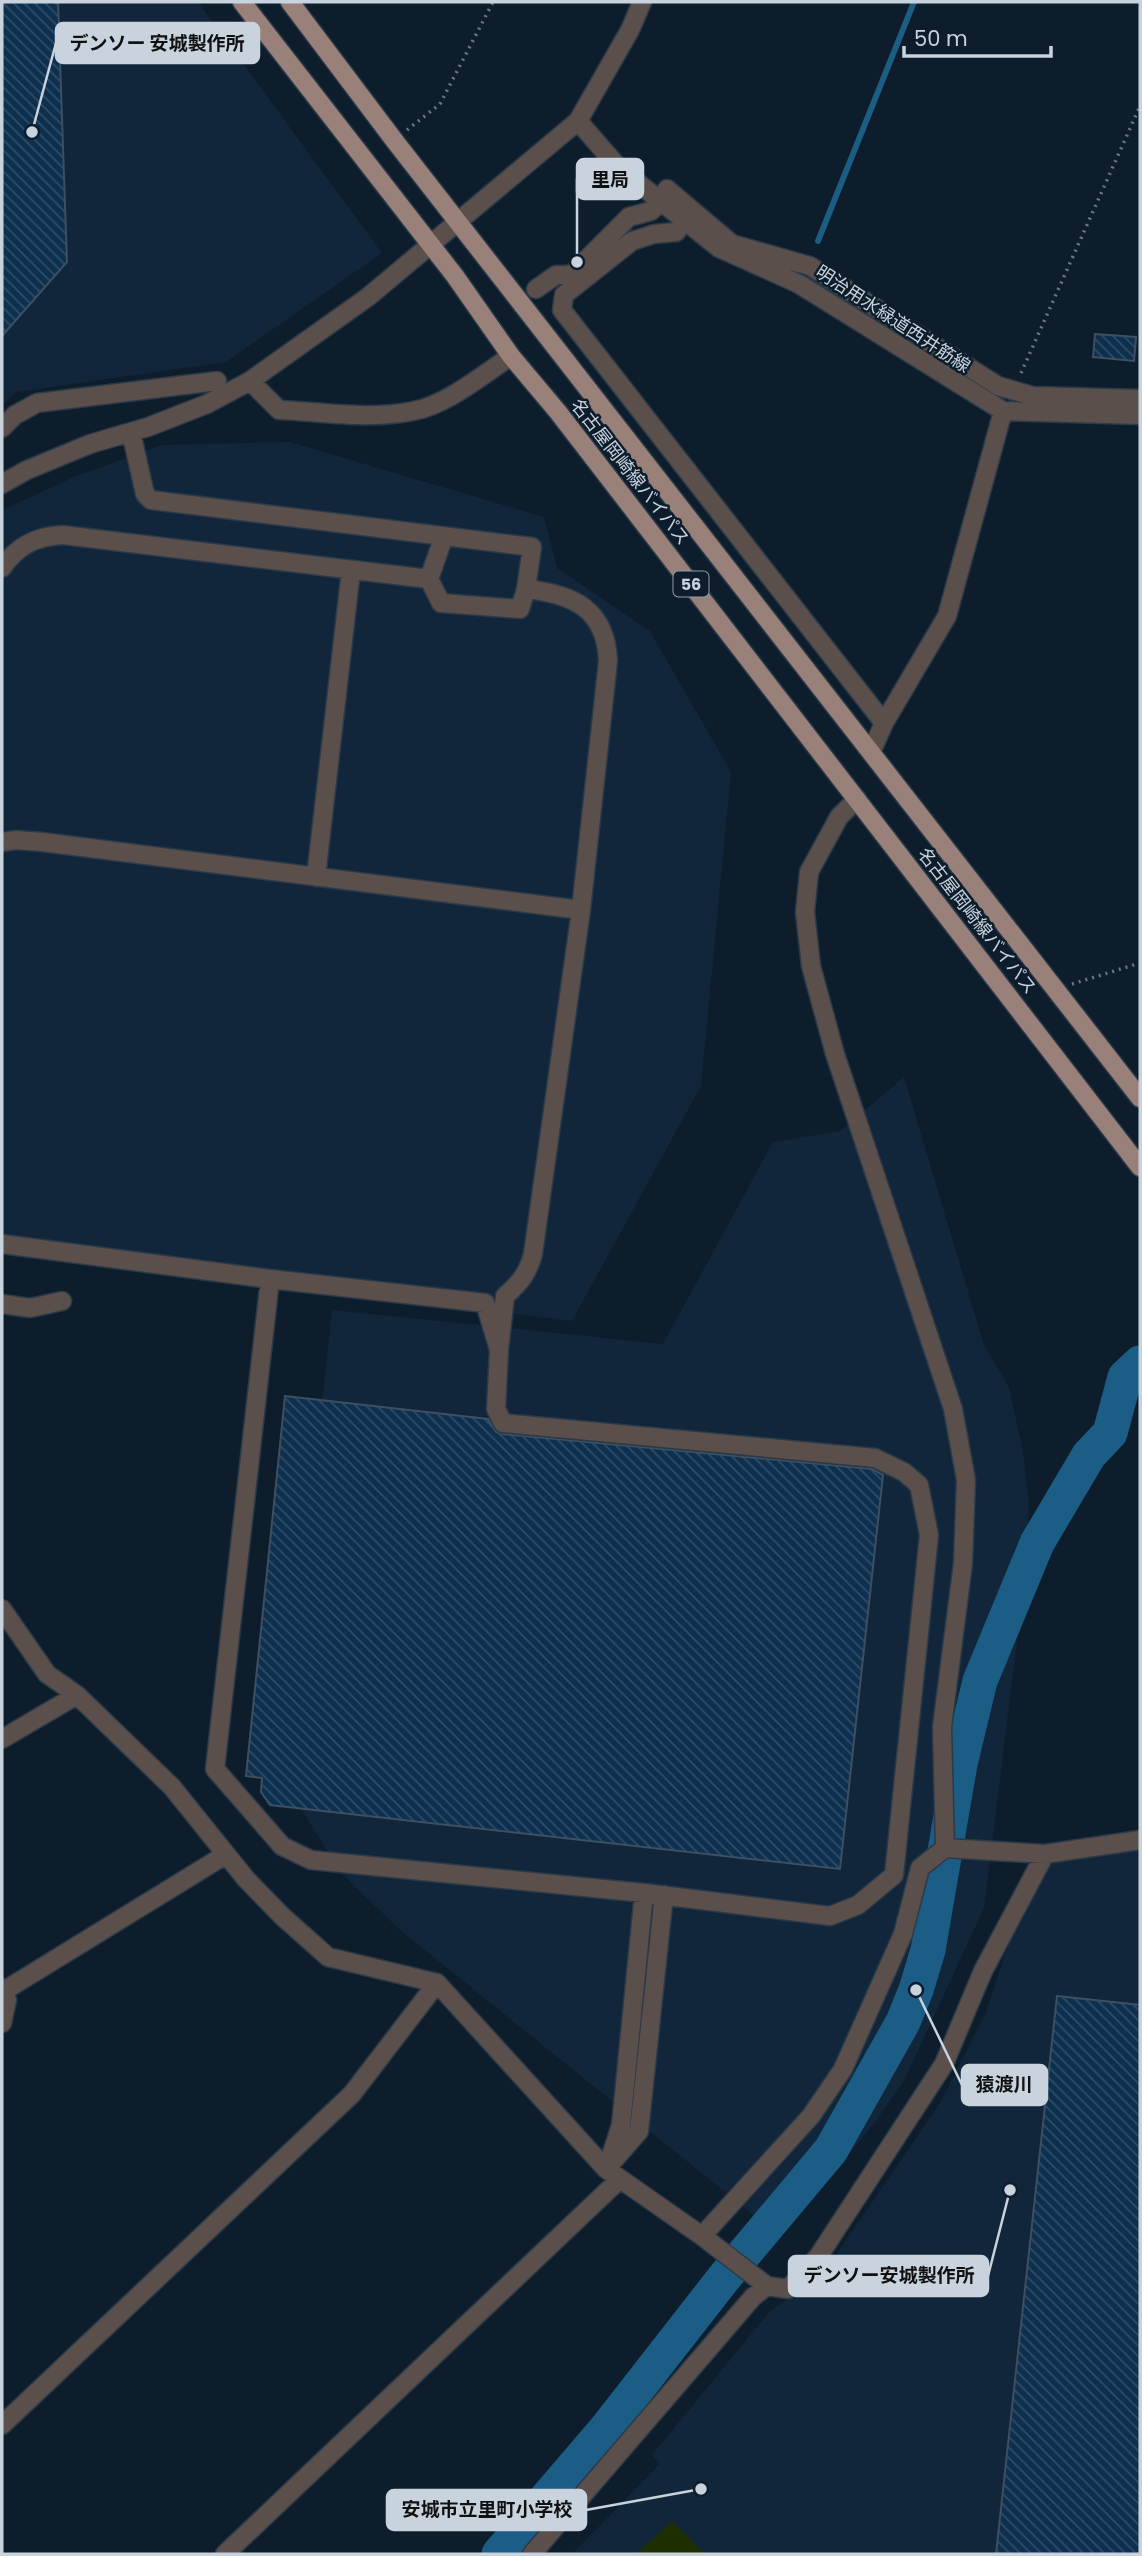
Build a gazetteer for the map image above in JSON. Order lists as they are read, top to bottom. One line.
{"streets":{"main road":["名古屋岡崎線バイパス","56"],"street":["明治用水緑道西井筋線"]},"places":["デンソー 安城製作所","里局","猿渡川","デンソー安城製作所","安城市立里町小学校"],"scale_bar":"50 m"}
